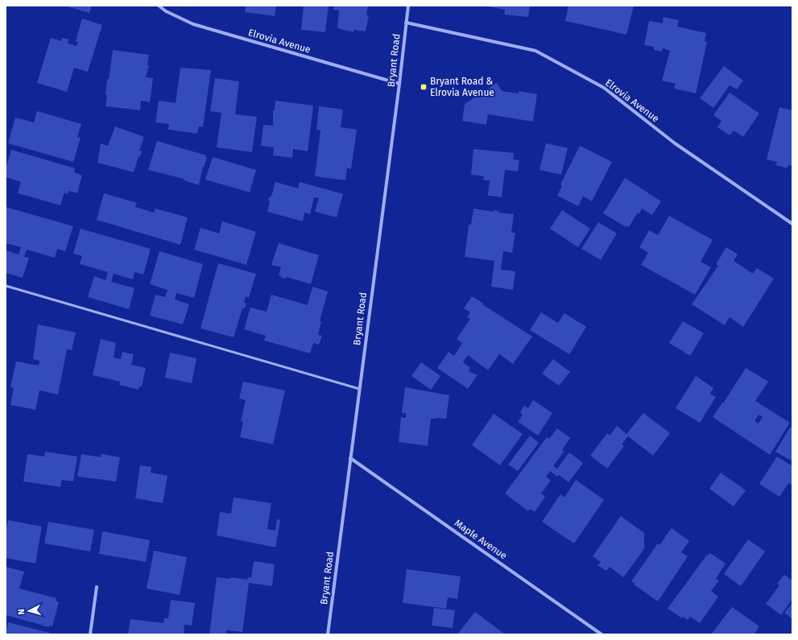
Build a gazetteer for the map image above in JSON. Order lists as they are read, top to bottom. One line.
{"streets":{"street":["Elrovia Avenue","Bryant Road","Maple Avenue"]},"crossings":[["Elrovia Avenue","Bryant Road"],["Bryant Road","Maple Avenue"]],"places":{"transit":["Bryant Road & Elrovia Avenue"]},"north":"left"}
